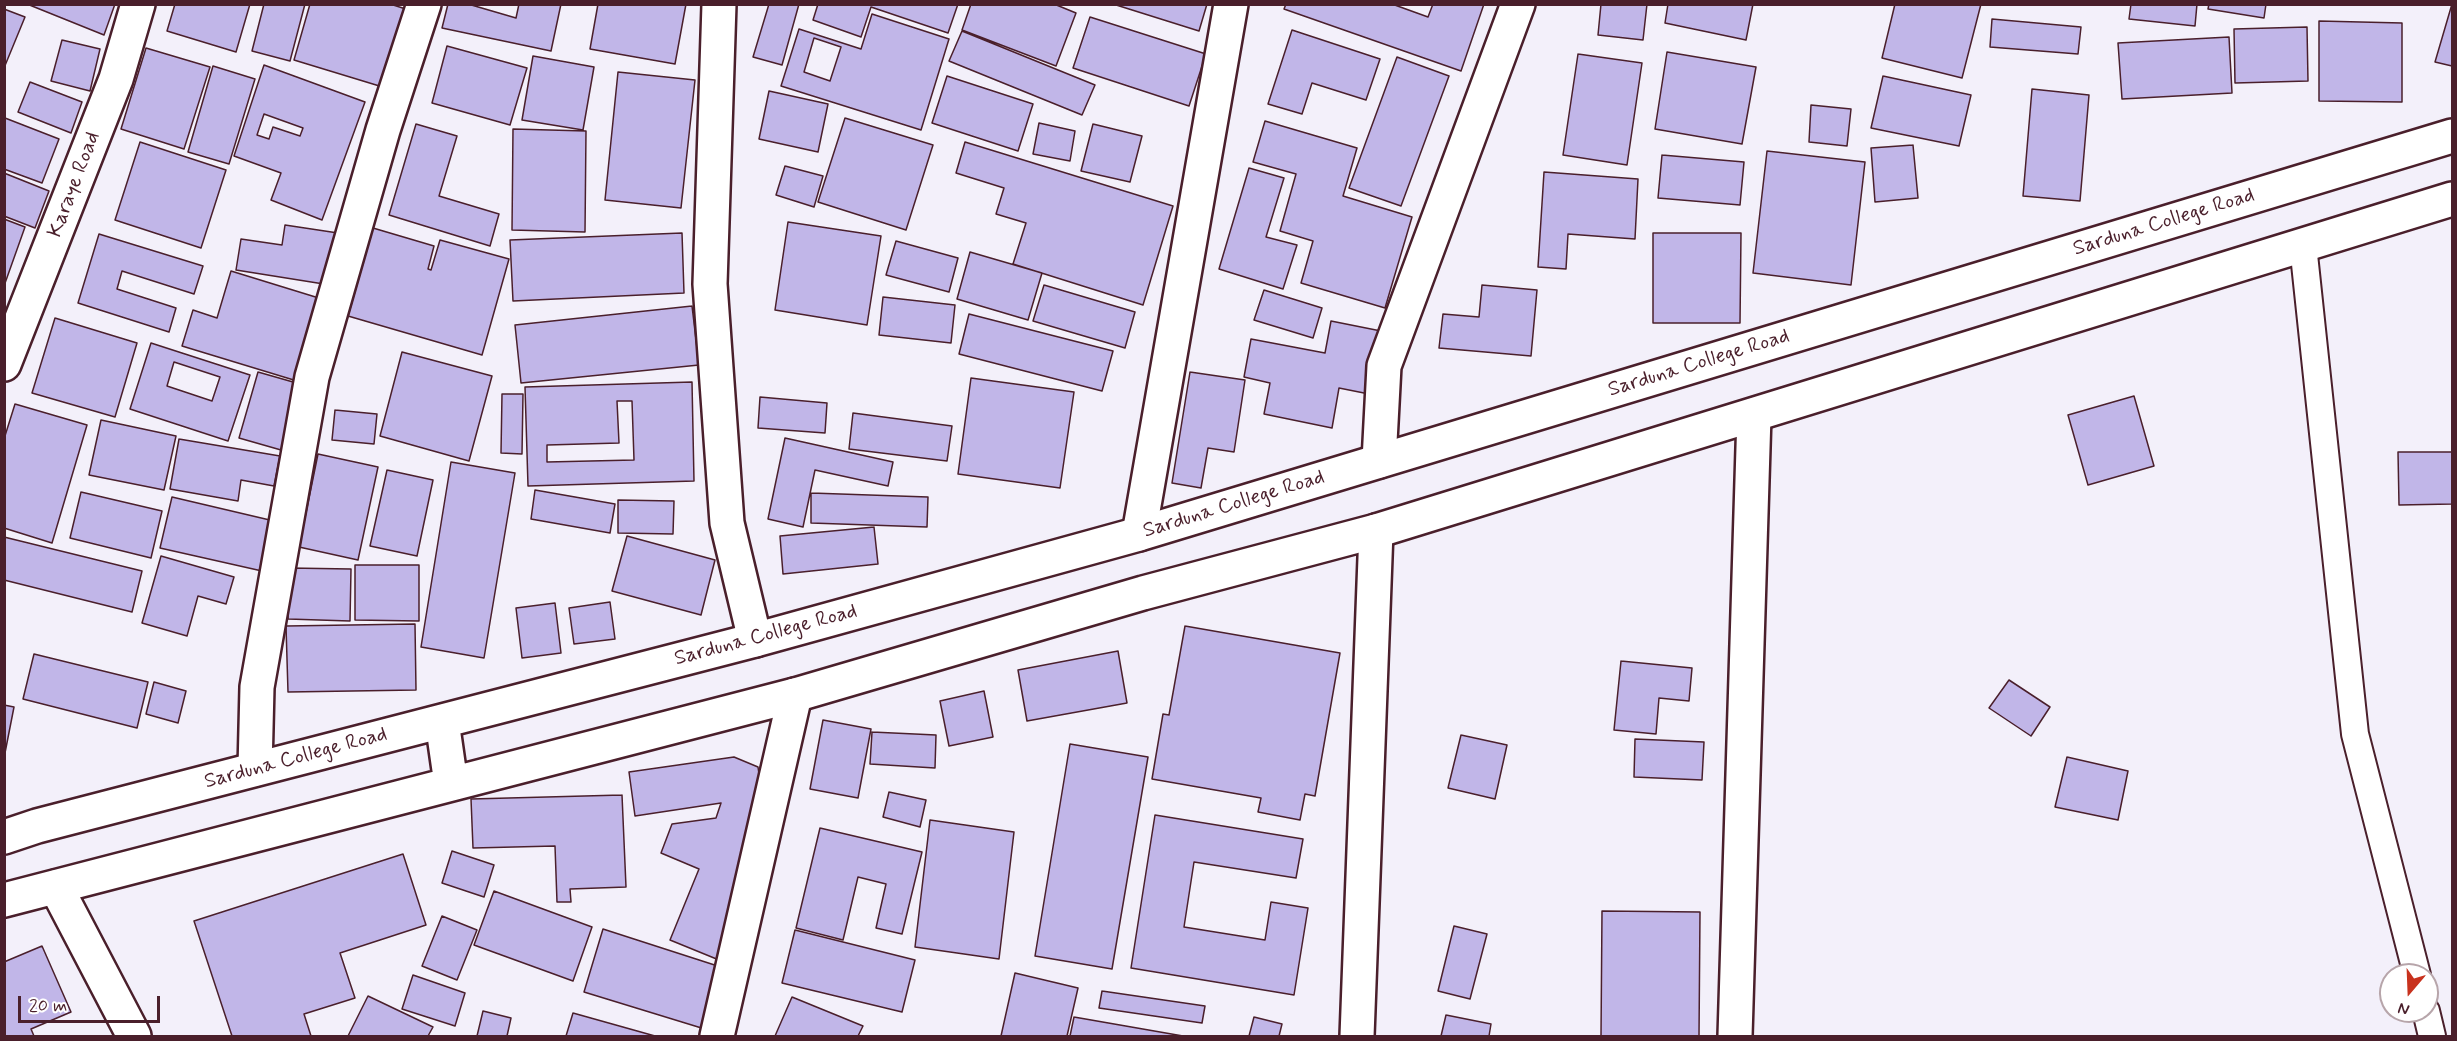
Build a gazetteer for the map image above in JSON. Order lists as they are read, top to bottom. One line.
{"streets":{"street":["Karaye Road","Sarduna College Road"]},"scale_bar":"20 m","north":"bottom"}
